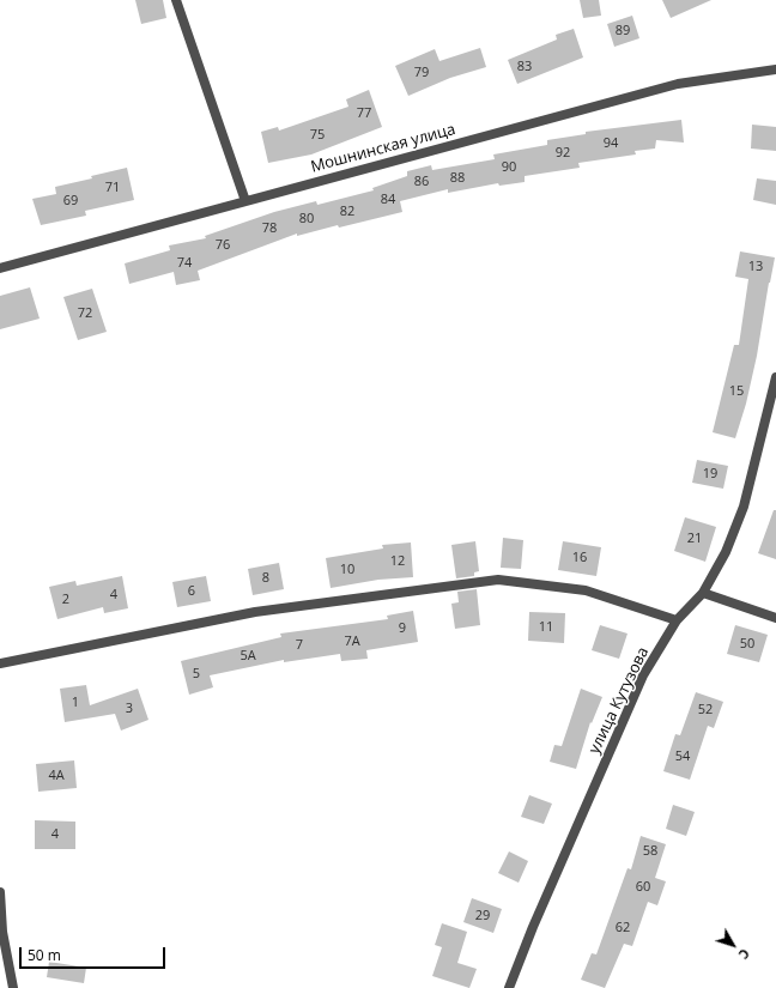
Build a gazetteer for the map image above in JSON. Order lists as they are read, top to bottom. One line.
{"streets":{"street":["Мошнинская улица","улица Кутузова"]},"house_numbers":["89","83","79","77","75","94","92","90","88","86","71","84","69","82","80","78","76","74","13","72","15","19","21","16","12","10","8","6","4","2","11","9","7А","50","7","5А","5","1","3","52","54","4А","4","58","60","29","62"],"scale_bar":"50 m","north":"bottom right"}
